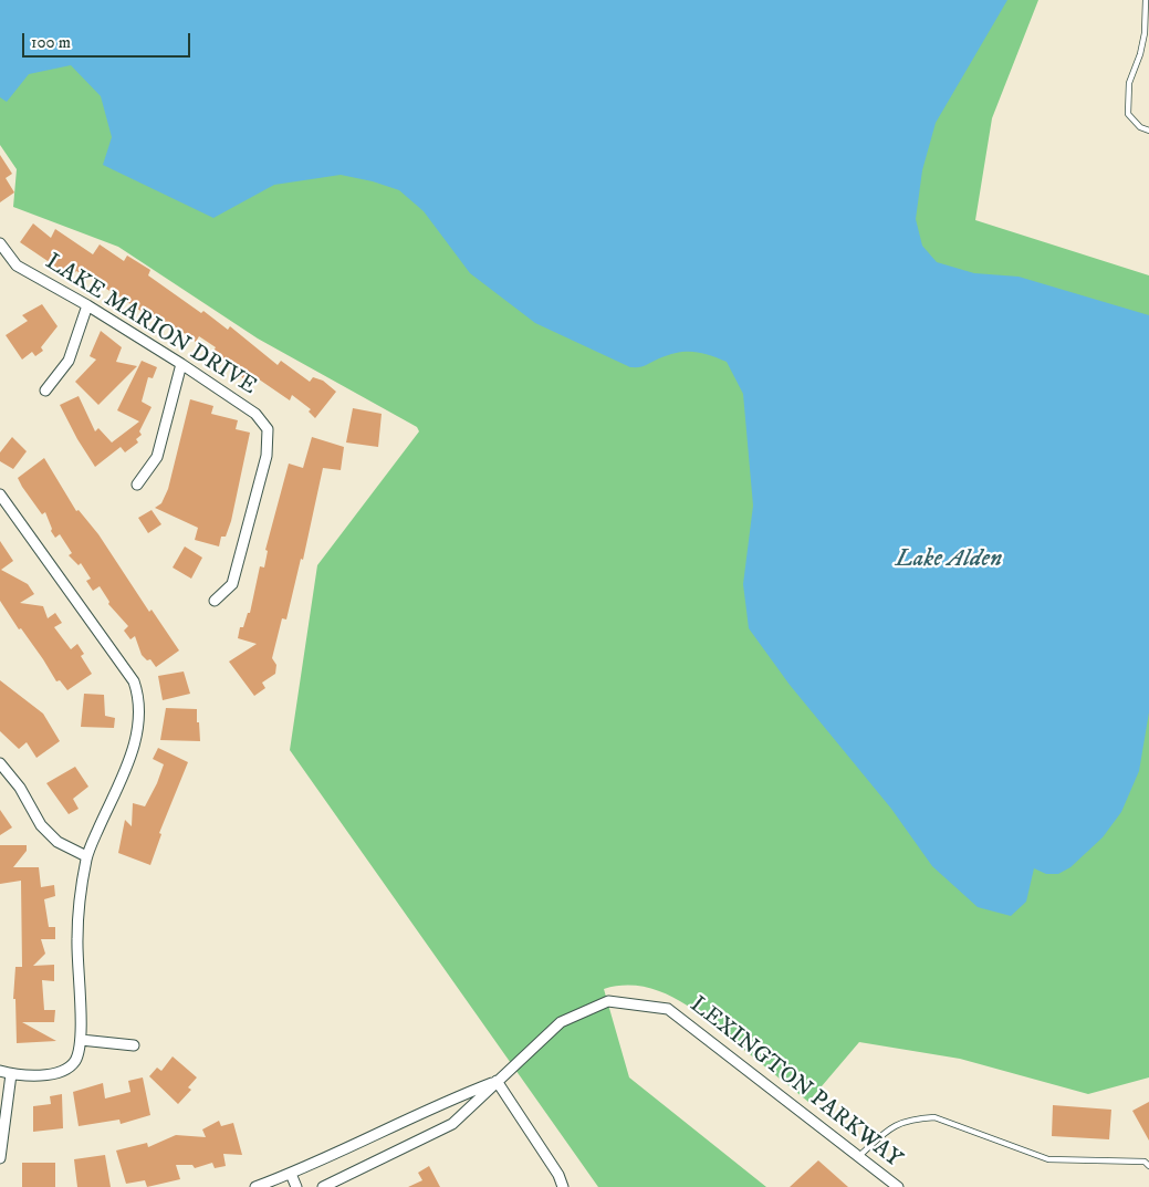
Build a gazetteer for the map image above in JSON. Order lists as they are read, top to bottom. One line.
{"streets":{"street":["LAKE MARION DRIVE","LEXINGTON PARKWAY"]},"water":["Lake Alden"],"scale_bar":"100 m"}
